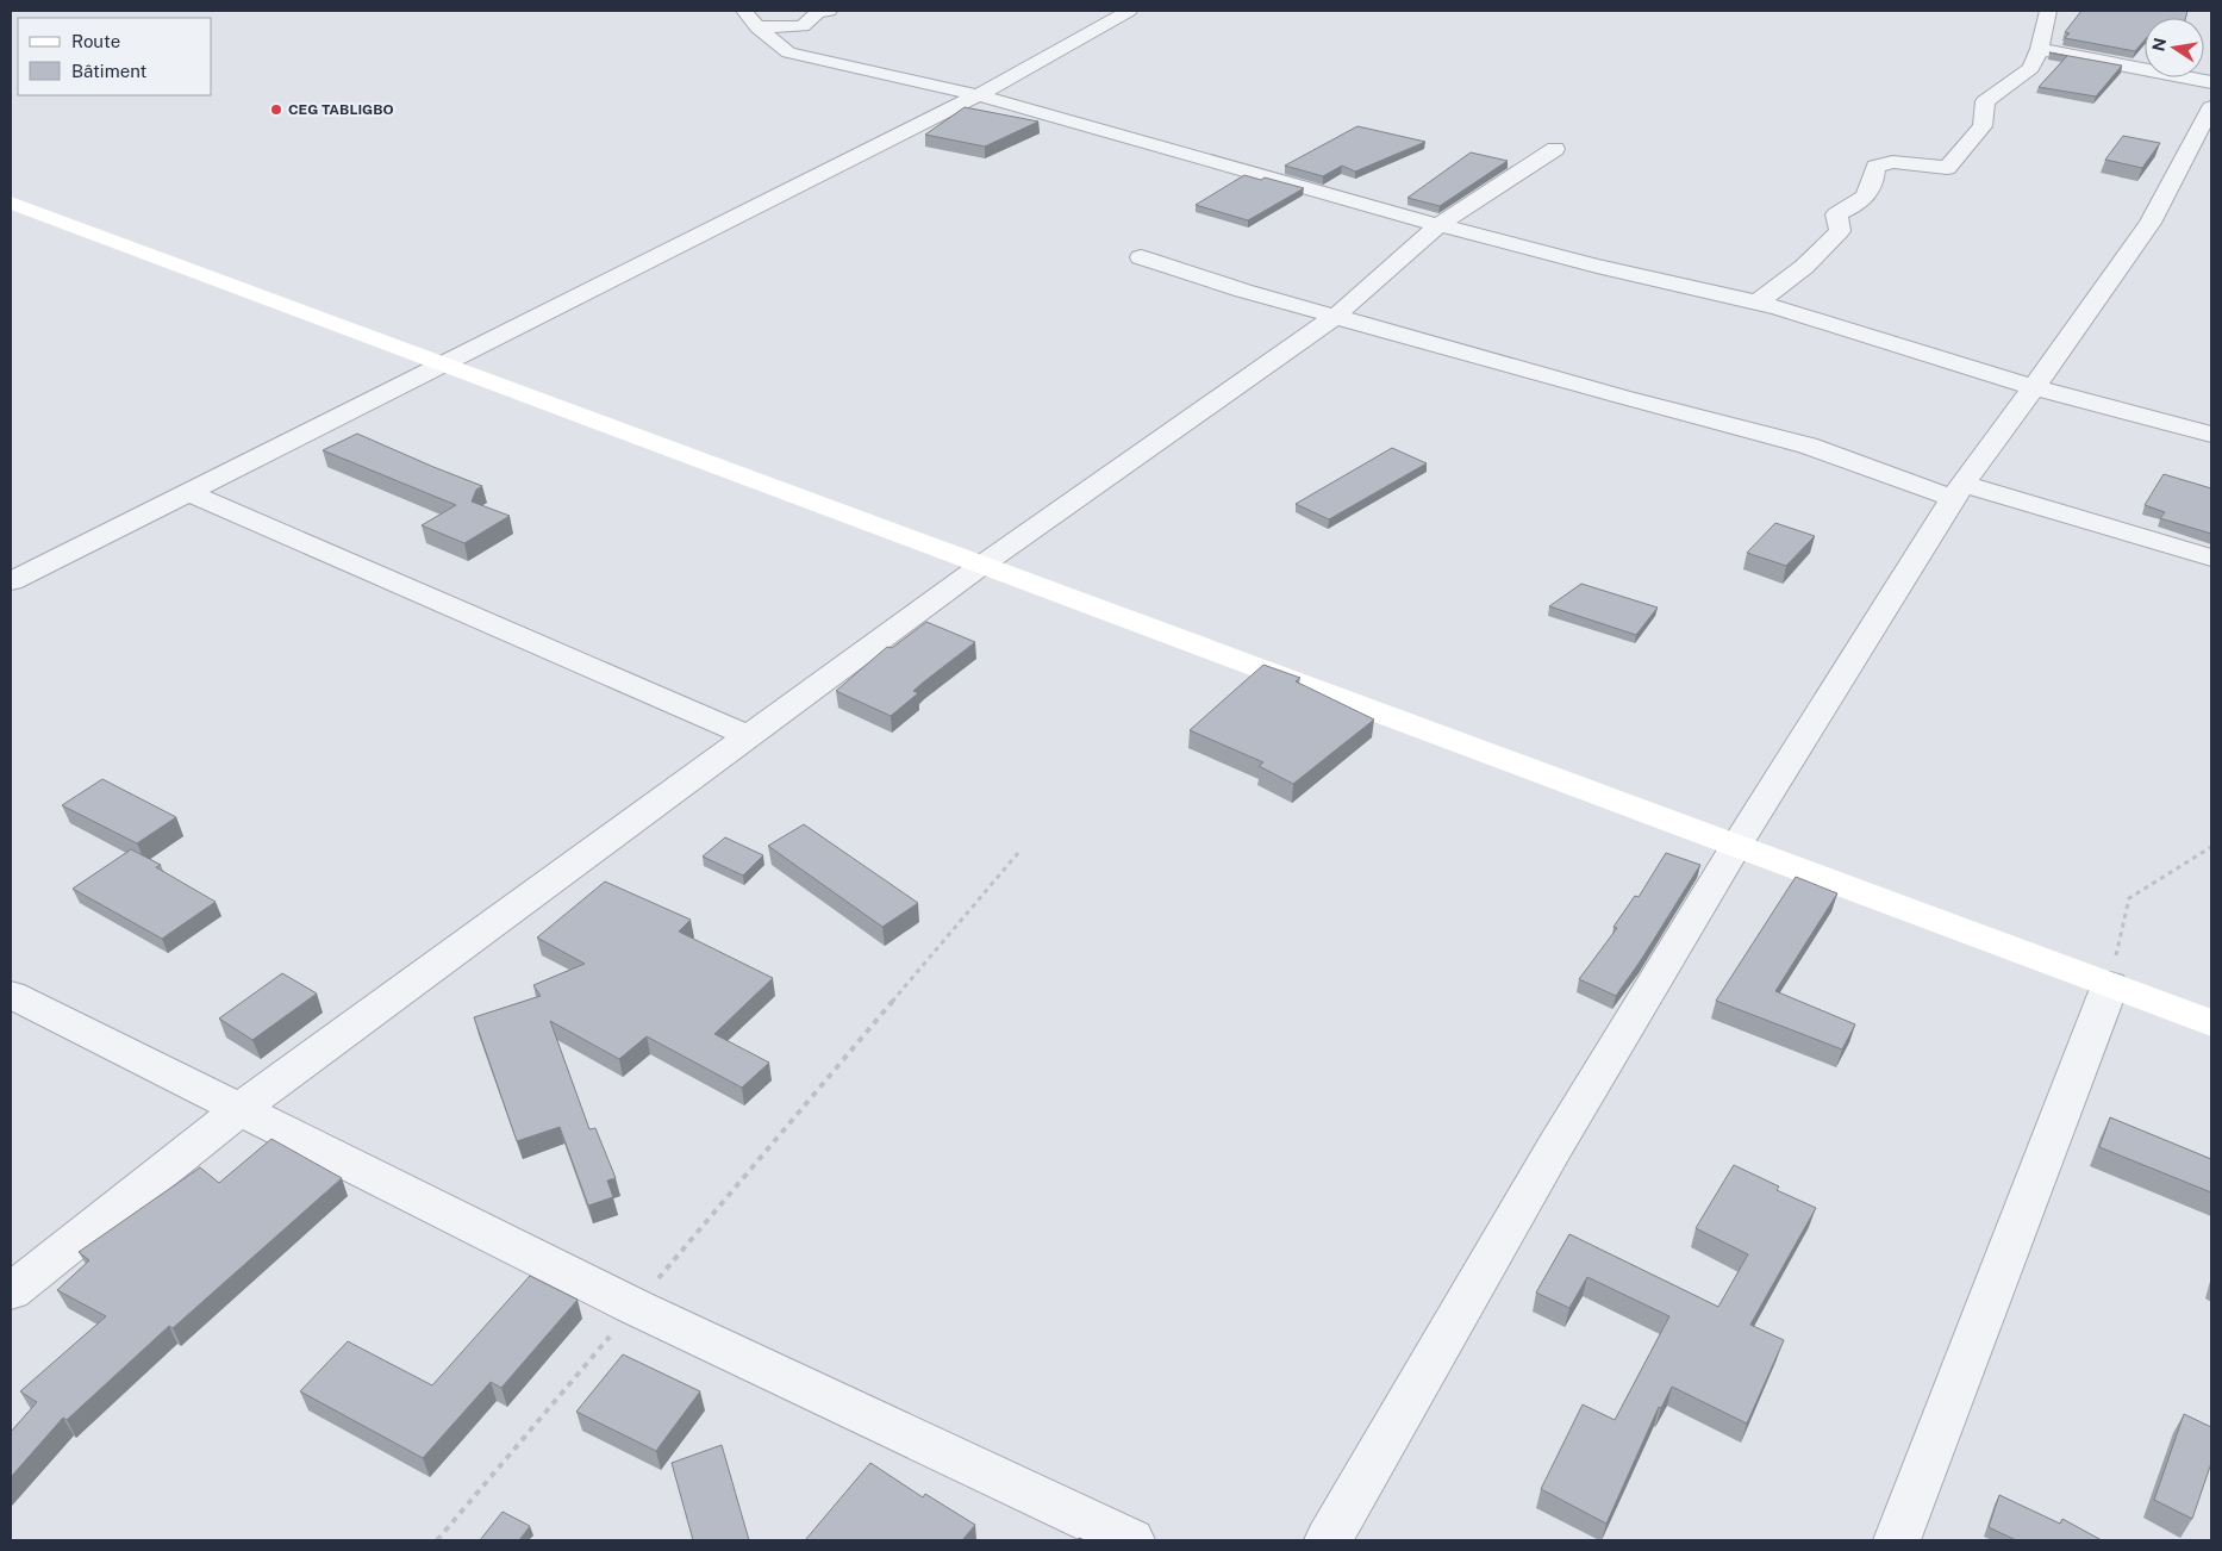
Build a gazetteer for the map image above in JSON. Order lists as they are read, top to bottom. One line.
{"places":["CEG TABLIGBO"],"legend":["Route","Bâtiment"],"north":"left"}
